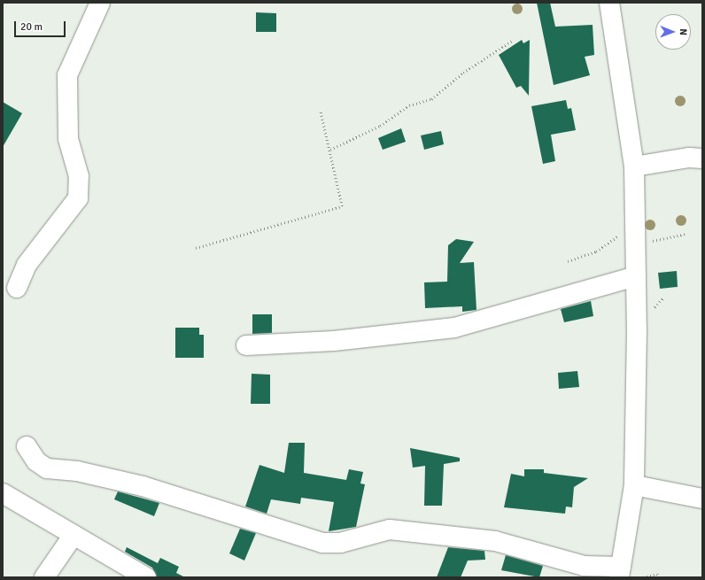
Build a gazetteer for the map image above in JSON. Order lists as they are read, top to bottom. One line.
{"scale_bar":"20 m","north":"right"}
